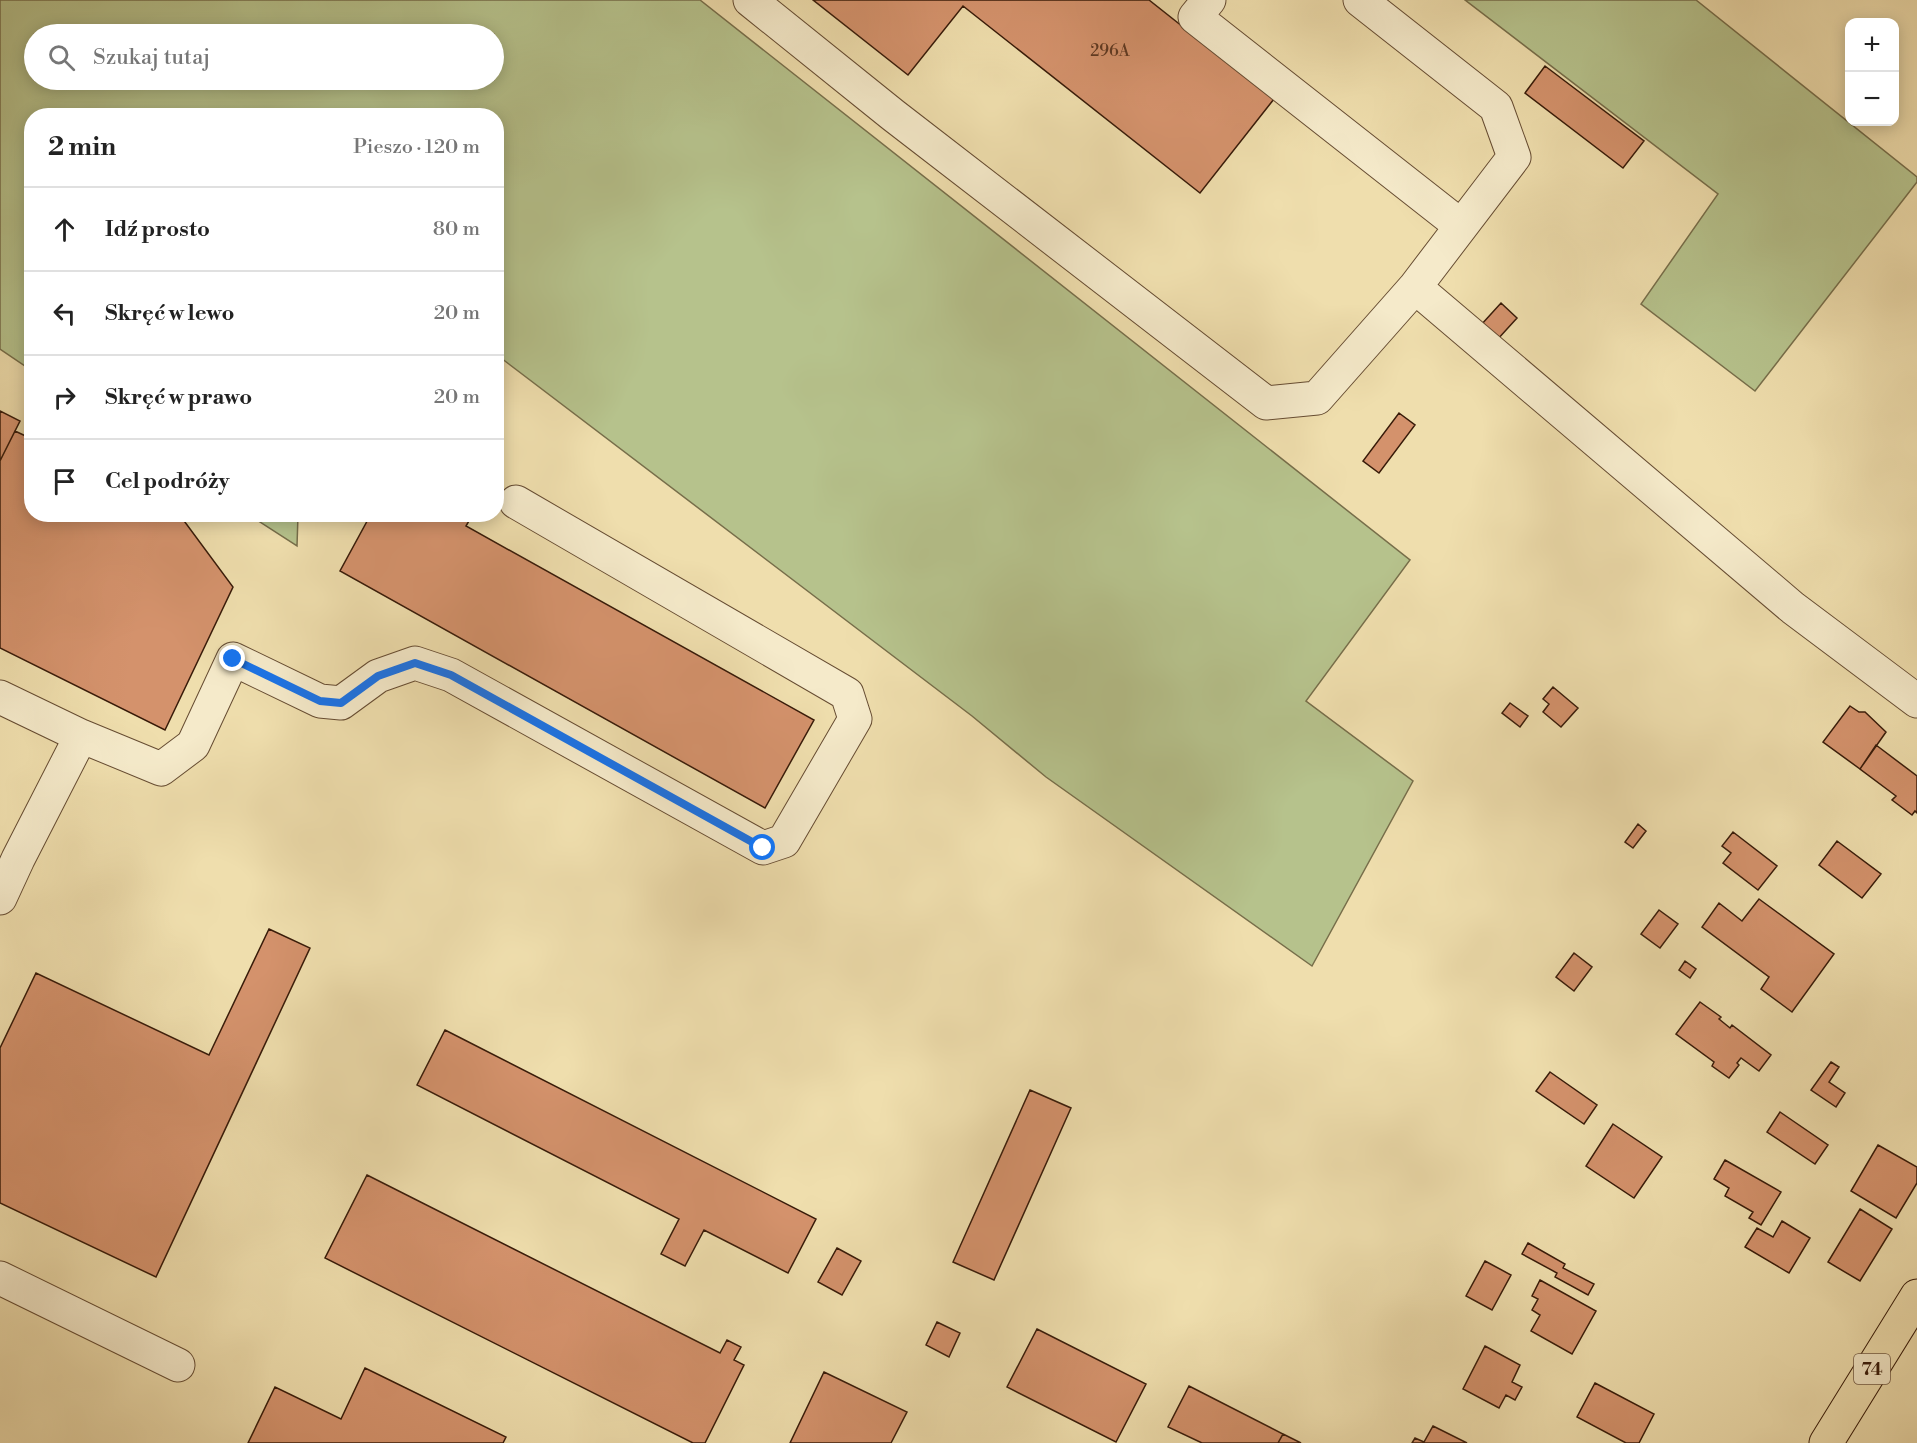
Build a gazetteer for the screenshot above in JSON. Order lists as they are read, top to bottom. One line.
{"streets":{"main road":["74"]},"house_numbers":["296A"],"page":{"map_buttons":["+","−"],"search":"Szukaj tutaj","heading":["2 min","Pieszo · 120 m"],"list":[["Idź prosto","80 m"],["Skręć w lewo","20 m"],["Skręć w prawo","20 m"],"Cel podróży"]}}
